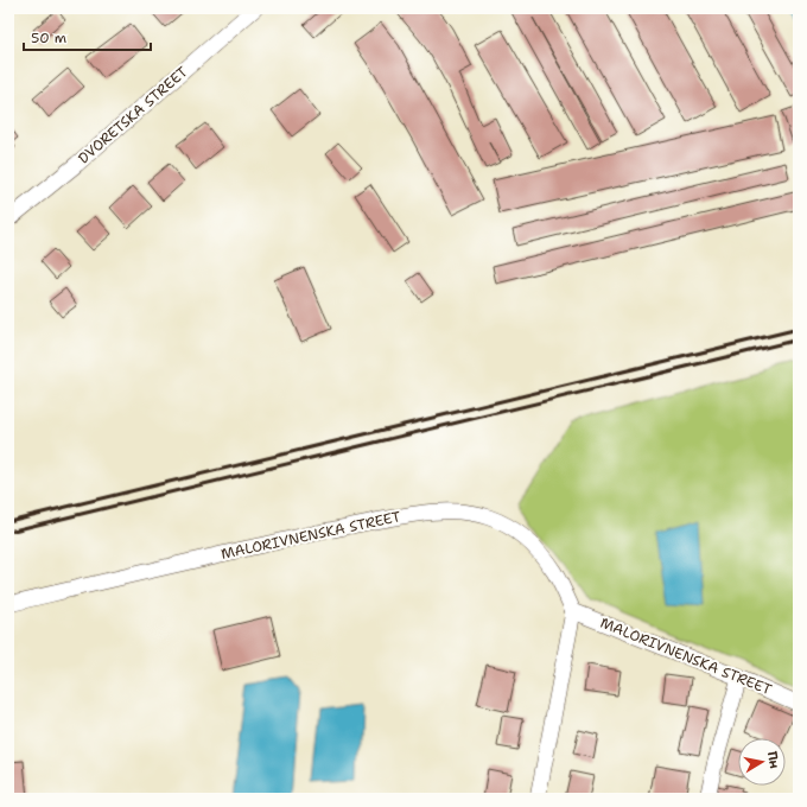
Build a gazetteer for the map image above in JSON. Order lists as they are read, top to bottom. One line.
{"streets":{"street":["DVORETSKA STREET","MALORIVNENSKA STREET"]},"scale_bar":"50 m","north":"right"}
